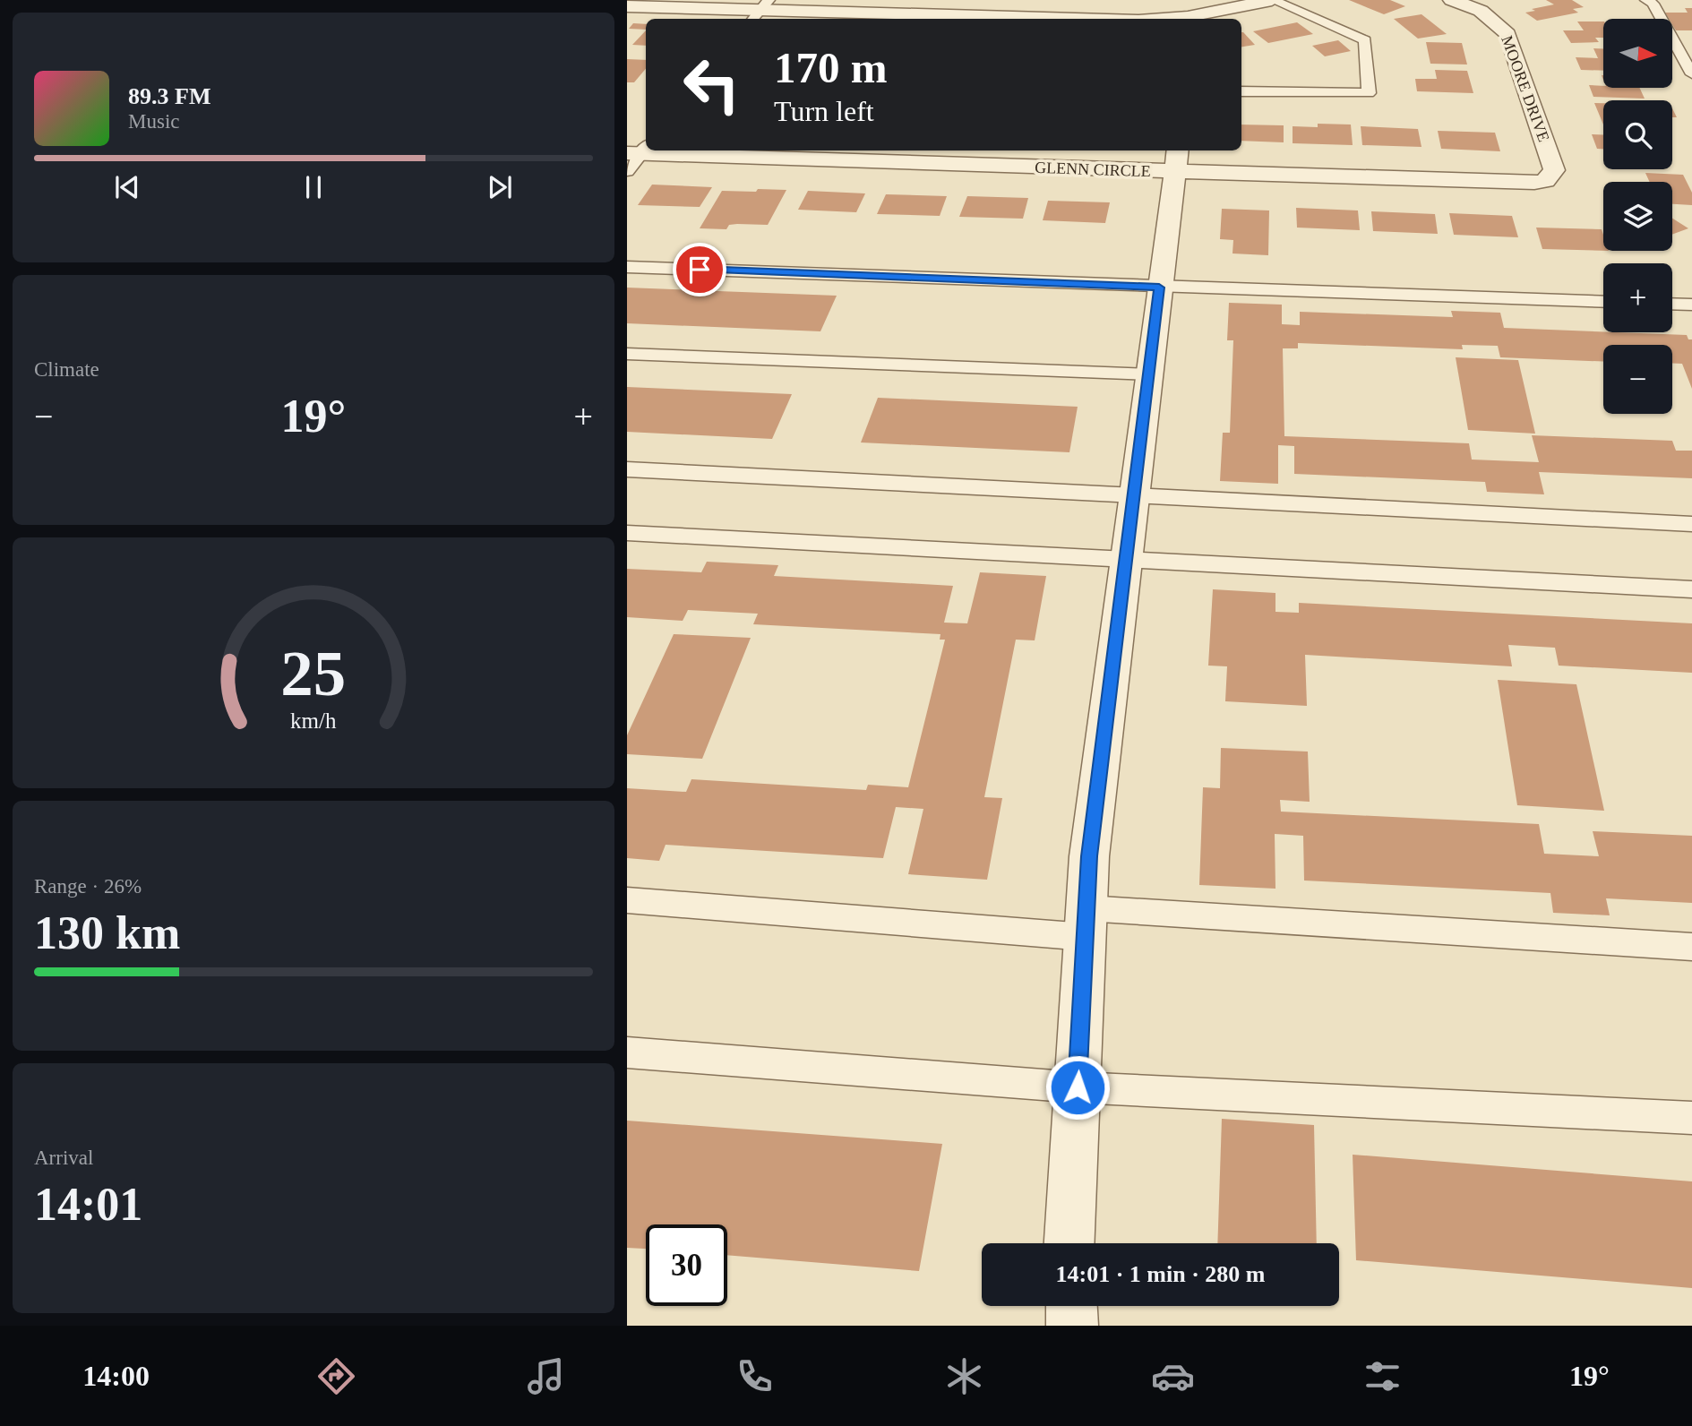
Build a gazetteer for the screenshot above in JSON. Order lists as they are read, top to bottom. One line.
{"streets":{"street":["MOORE DRIVE","GLENN CIRCLE"]},"crossings":[["MOORE DRIVE","GLENN CIRCLE"]],"north":"right","page":{"map_buttons":["+","−"],"turn":["170 m","Turn left"],"song":["89.3 FM","Music"],"tile":["Climate",["Range · 26%","130 km"],["Arrival","14:01"]],"heat":["−","19°","+"],"limit":"30","trip":"14:01 · 1 min · 280 m","tabs":["14:00","19°"],"gauge":["25","km/h"]}}
